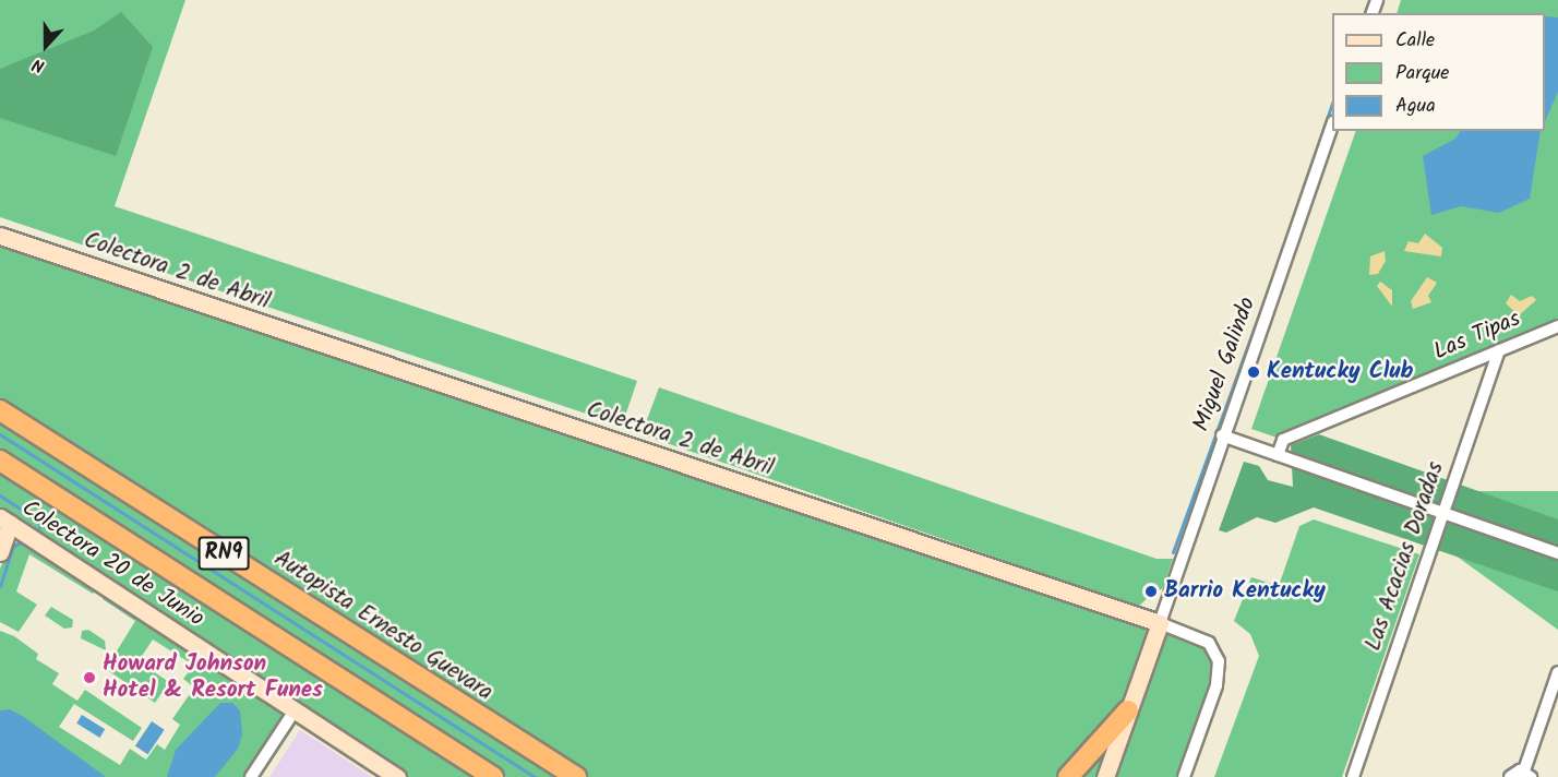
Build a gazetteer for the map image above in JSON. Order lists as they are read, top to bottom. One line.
{"streets":{"highway":["RN9","Autopista Ernesto Guevara"],"street":["Colectora 2 de Abril","Las Tipas","Miguel Galindo","Las Acacias Doradas","Colectora 20 de Junio"]},"crossings":[["Colectora 2 de Abril","Miguel Galindo"],["Las Tipas","Las Acacias Doradas"]],"places":["Kentucky Club","Barrio Kentucky","Howard Johnson Hotel & Resort Funes"],"legend":["Calle","Parque","Agua"],"north":"bottom"}
